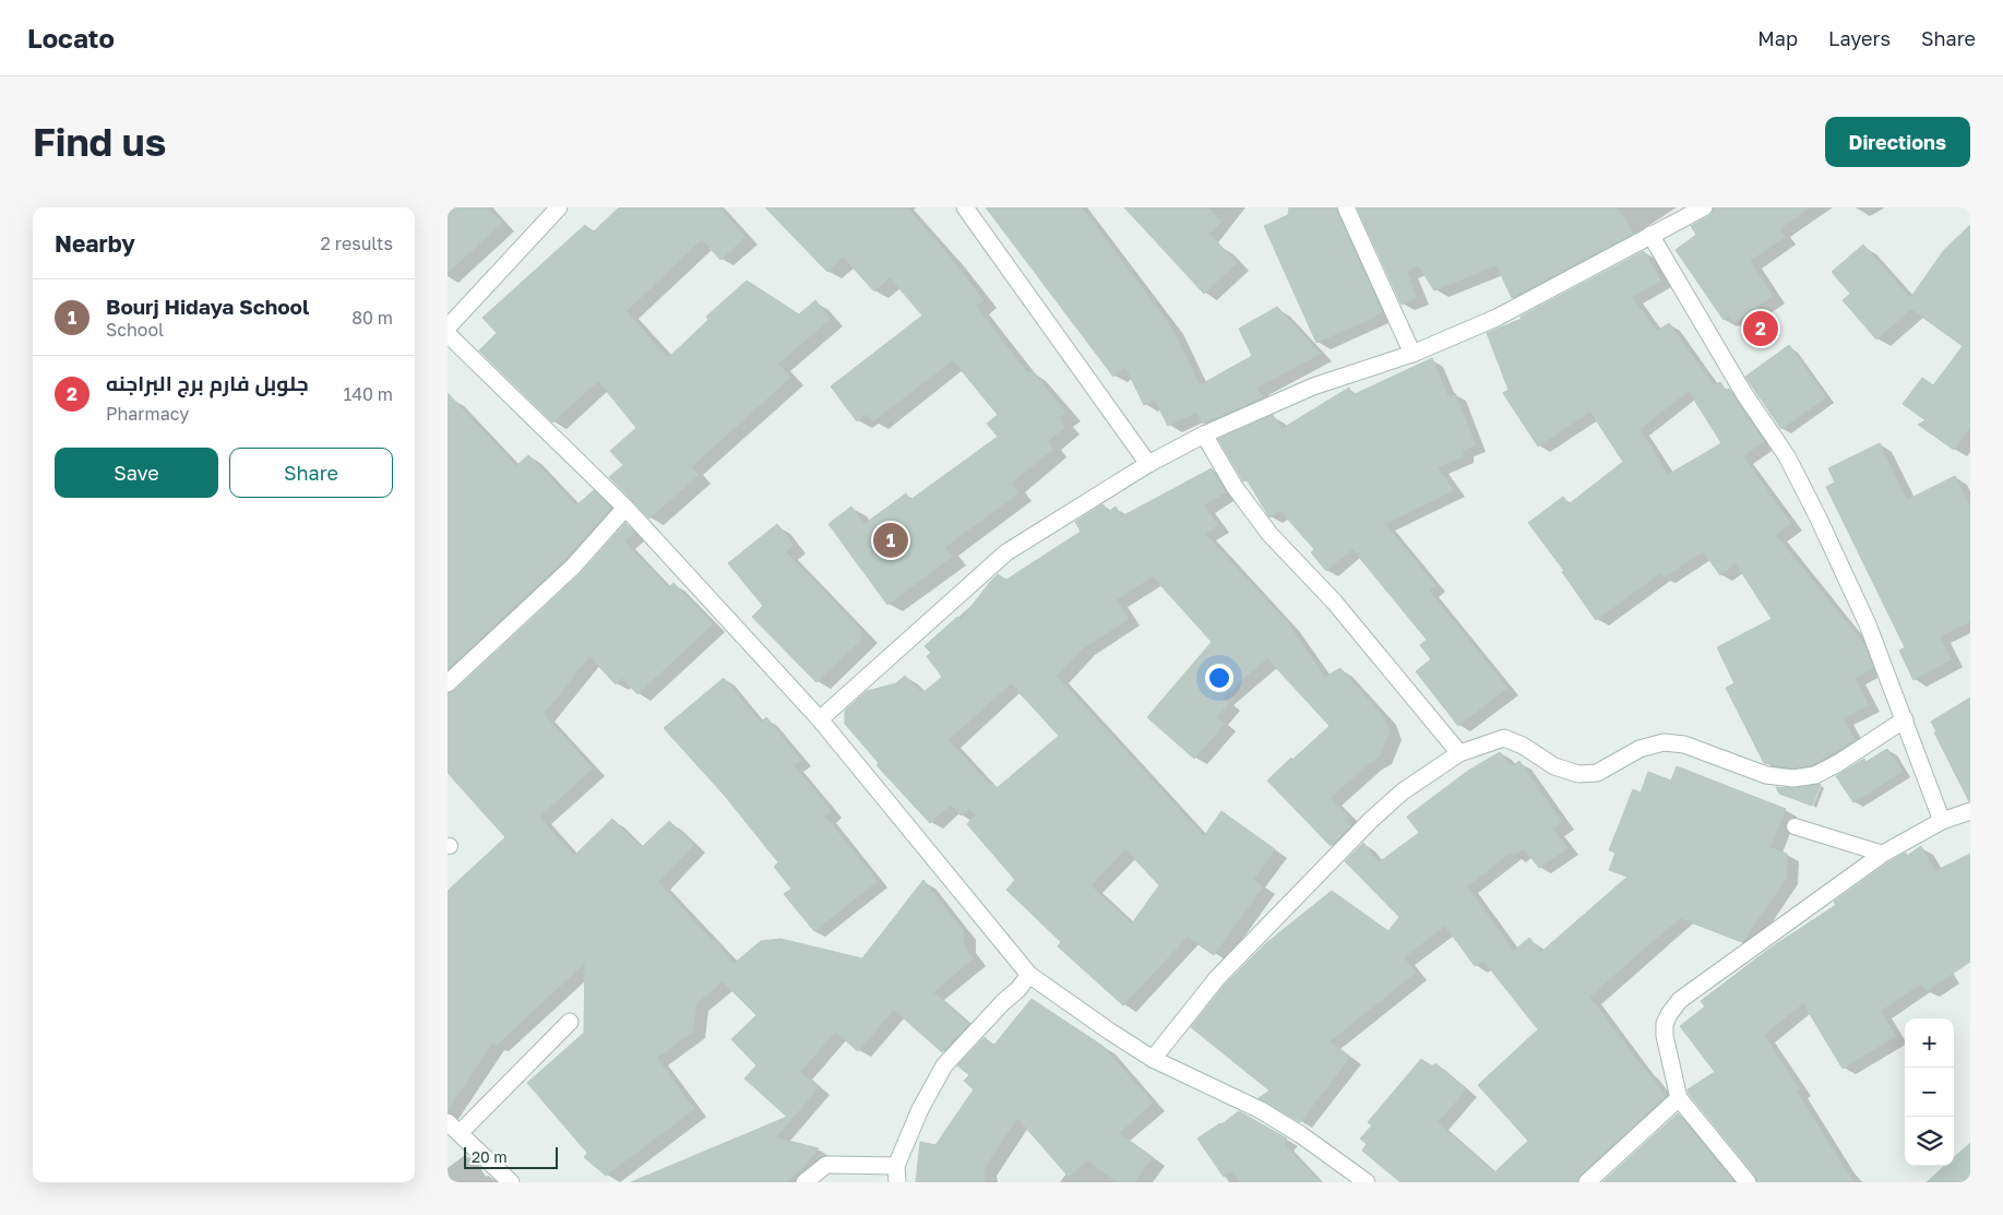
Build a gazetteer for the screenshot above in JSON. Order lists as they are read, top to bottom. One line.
{"scale_bar":"20 m","page":{"header":"Locato","nav":["Map","Layers","Share"],"buttons":["Directions",["Save","Share"]],"title":"Find us","heading":["Nearby","2 results"],"list":[{"mark":"1","name":"Bourj Hidaya School","note":"School","value":"80 m"},{"mark":"2","name":"جلوبل فارم برج البراجنه","note":"Pharmacy","value":"140 m"}],"pins":["2","1"],"map_buttons":["+","−"],"scale":"20 m"}}
